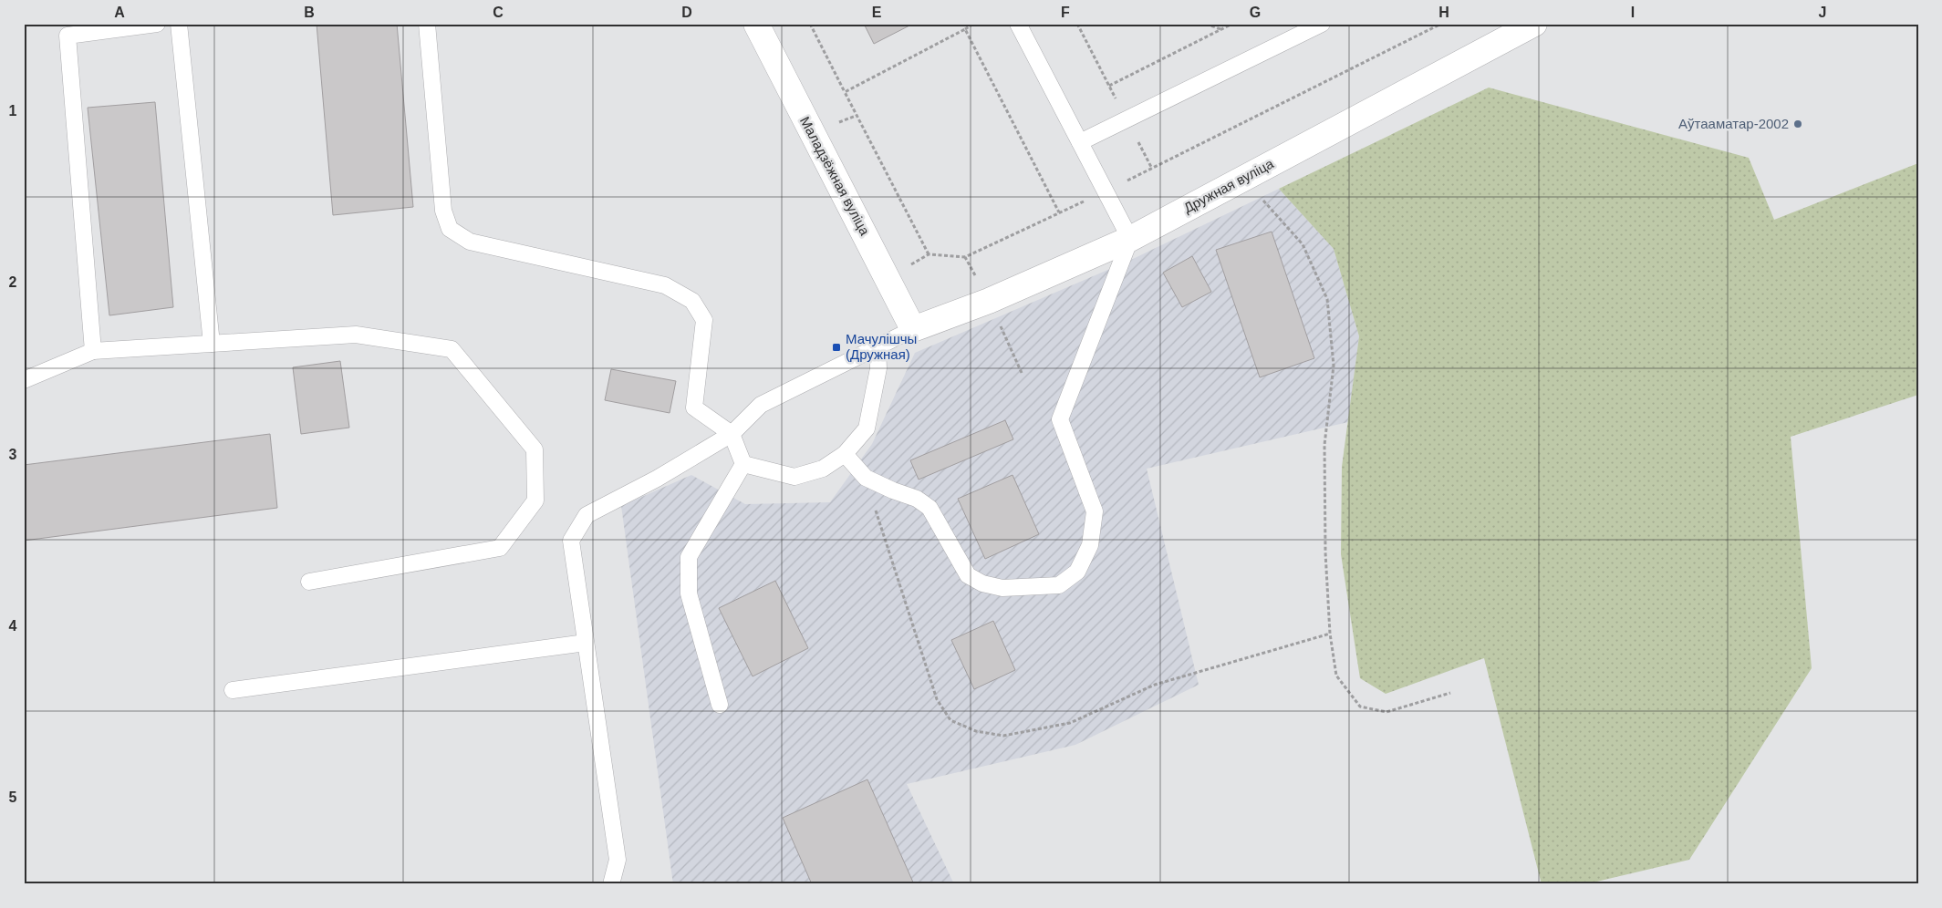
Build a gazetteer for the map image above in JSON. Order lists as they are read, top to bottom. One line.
{"streets":{"street":["Маладзёжная вуліца","Дружная вуліца"]},"crossings":[["Маладзёжная вуліца","Дружная вуліца"]],"places":{"other":["Аўтааматар-2002"],"transit":["Мачулішчы (Дружная)"]},"grid":{"columns":["A","B","C","D","E","F","G","H","I","J"],"rows":["1","2","3","4","5"]}}
